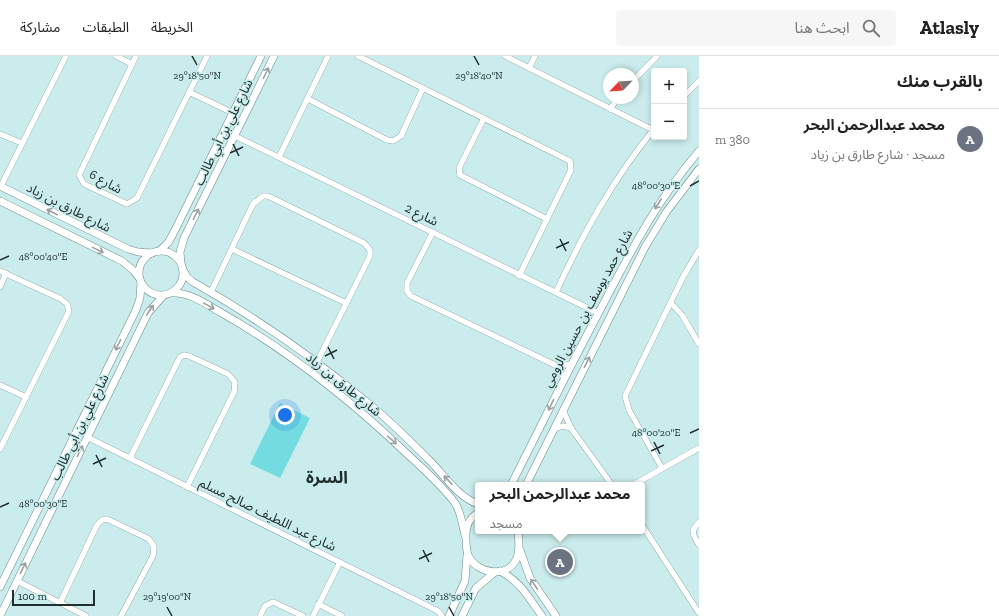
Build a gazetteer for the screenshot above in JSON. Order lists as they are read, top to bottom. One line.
{"streets":{"street":["شارع علي بن أبي طالب","شارع 6","شارع طارق بن زياد","شارع 2","شارع حمد يوسف بن حسين الرومي","شارع عبد اللطيف صالح مسلم"]},"crossings":[["شارع علي بن أبي طالب","شارع طارق بن زياد"],["شارع علي بن أبي طالب","شارع 2"],["شارع علي بن أبي طالب","شارع عبد اللطيف صالح مسلم"],["شارع 2","شارع حمد يوسف بن حسين الرومي"]],"districts":["السرة"],"scale_bar":"100 m","north":"bottom left","page":{"header":"Atlasly","search":"ابحث هنا","nav":["الخريطة","الطبقات","مشاركة"],"heading":"بالقرب منك","map_buttons":["+","−"],"list":[{"mark":"A","name":"محمد عبدالرحمن البحر","note":"مسجد · شارع طارق بن زياد","value":"380 m"}],"popup":["محمد عبدالرحمن البحر","مسجد"],"pins":"A","scale":"100 m"},"coordinates":["29°18'50\"N","29°18'40\"N","48°00'30\"E","48°00'40\"E","48°00'20\"E","29°19'00\"N"]}
